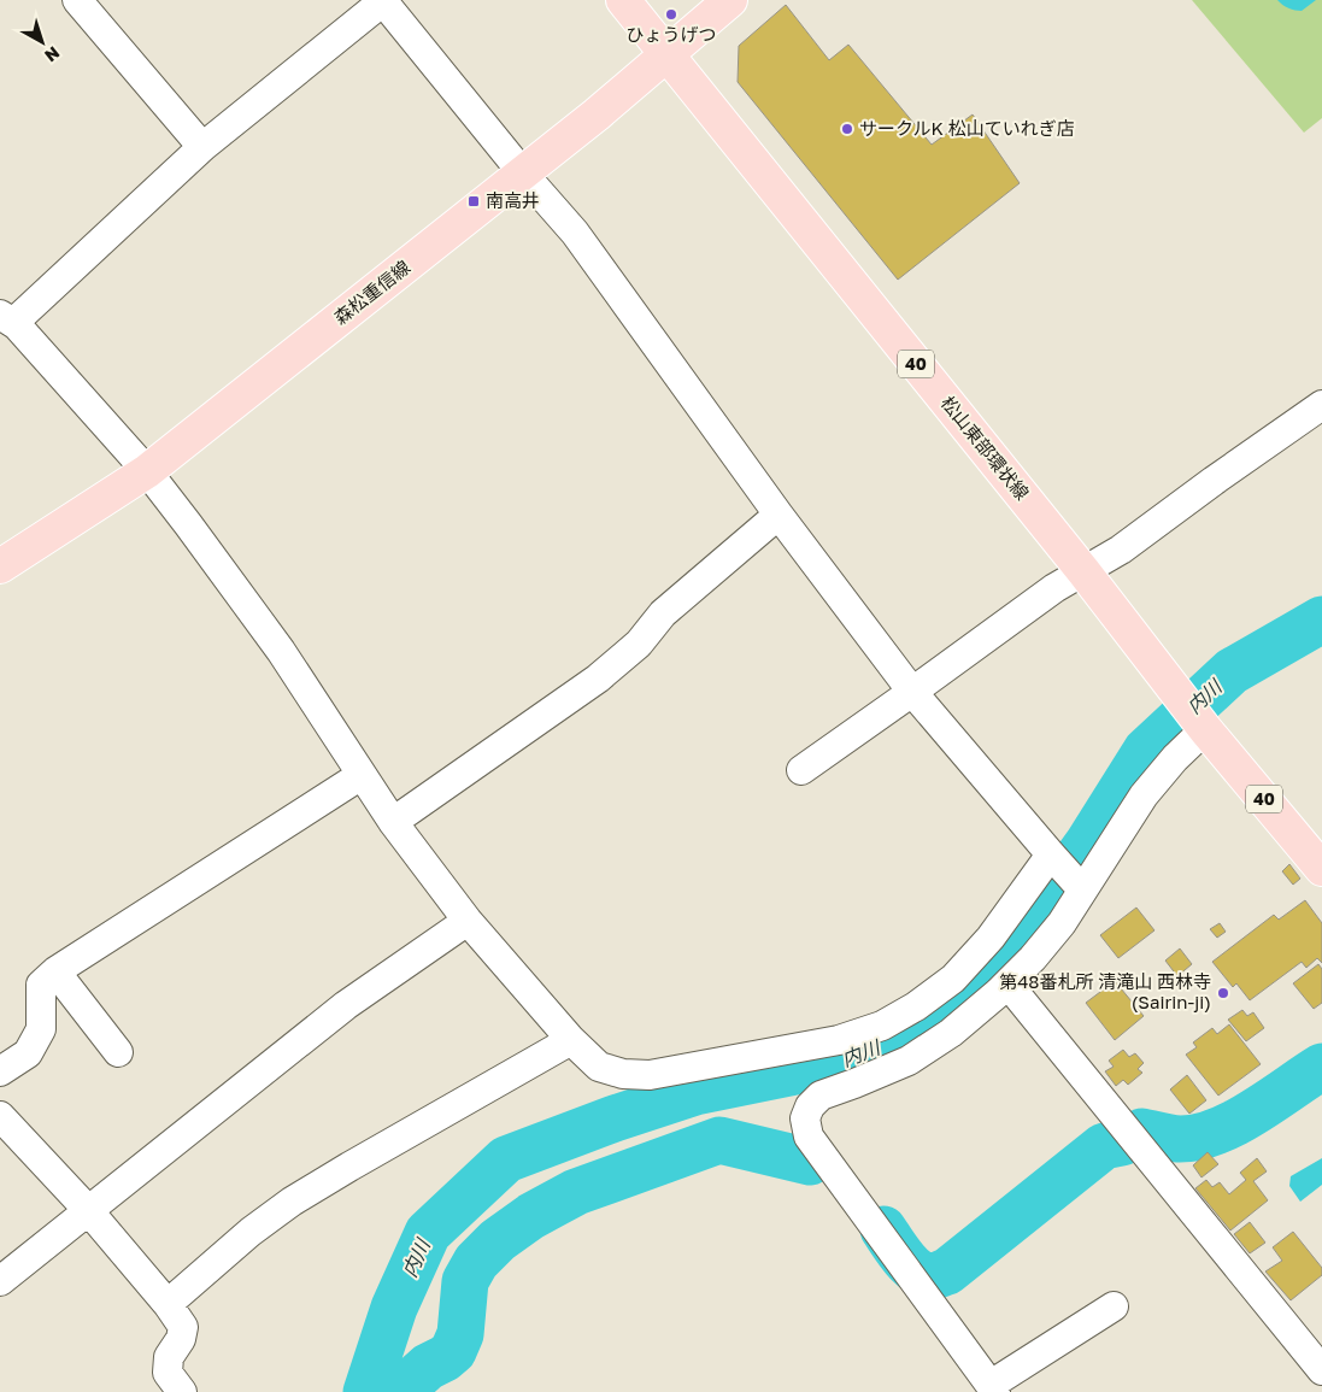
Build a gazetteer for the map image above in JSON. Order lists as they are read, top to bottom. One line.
{"streets":{"main road":["森松重信線","40","松山東部環状線"]},"crossings":[["森松重信線","松山東部環状線"]],"water":["内川"],"places":{"other":["ひょうげつ","サークルK 松山ていれぎ店","第48番札所 清滝山 西林寺 (Sairin-ji)"],"transit":["南高井"]},"north":"bottom right"}
